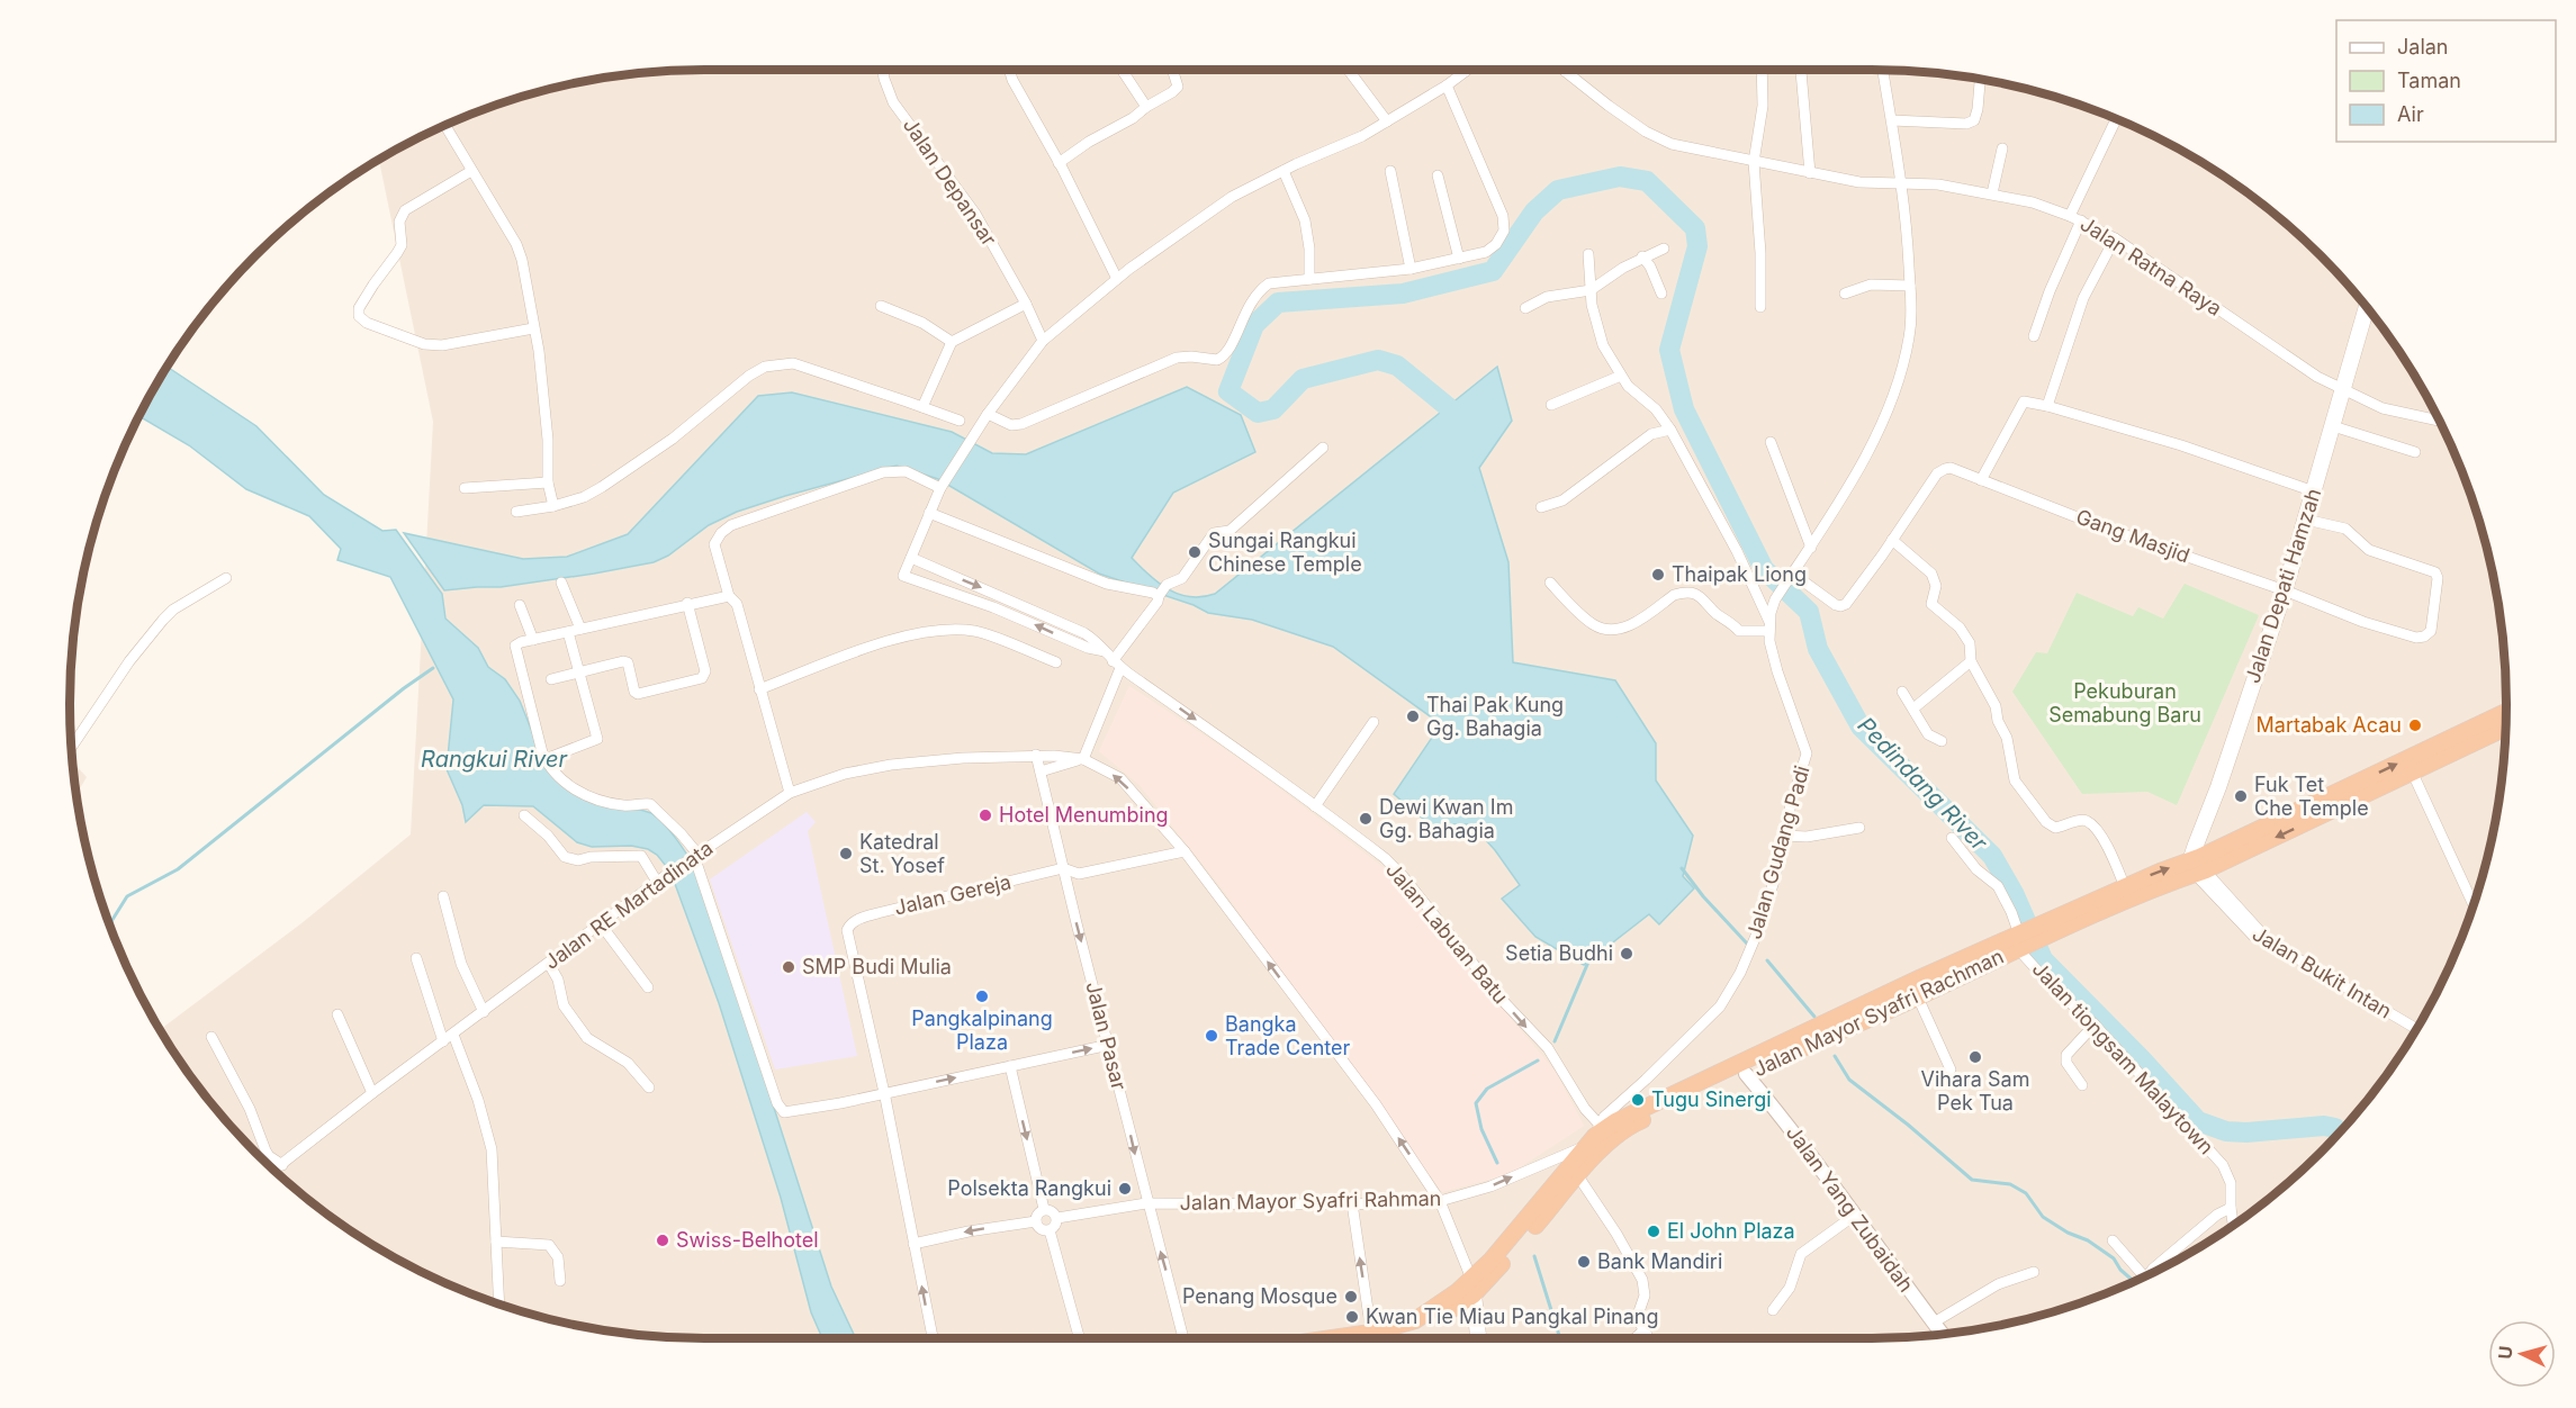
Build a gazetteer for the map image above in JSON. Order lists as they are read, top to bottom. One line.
{"streets":{"highway":["Jalan Mayor Syafri Rachman"],"main road":["Jalan Depati Hamzah"],"street":["Jalan Depansar","Jalan Ratna Raya","Gang Masjid","Jalan Gudang Padi","Jalan Gereja","Jalan RE Martadinata","Jalan Labuan Batu","Jalan Bukit Intan","Jalan Pasar","Jalan tiongsam Malaytown","Jalan Mayor Syafri Rahman","Jalan Yang Zubaidah"]},"crossings":[["Jalan Ratna Raya","Jalan Depati Hamzah"],["Gang Masjid","Jalan Depati Hamzah"],["Jalan Depati Hamzah","Jalan Bukit Intan"],["Jalan Depati Hamzah","Jalan Mayor Syafri Rachman"],["Jalan Gudang Padi","Jalan Labuan Batu"],["Jalan Gudang Padi","Jalan Mayor Syafri Rachman"],["Jalan Gudang Padi","Jalan Mayor Syafri Rahman"],["Jalan Gereja","Jalan Pasar"],["Jalan RE Martadinata","Jalan Pasar"],["Jalan Labuan Batu","Jalan Mayor Syafri Rachman"],["Jalan Labuan Batu","Jalan Mayor Syafri Rahman"],["Jalan Bukit Intan","Jalan Mayor Syafri Rachman"],["Jalan Mayor Syafri Rachman","Jalan tiongsam Malaytown"],["Jalan Mayor Syafri Rachman","Jalan Mayor Syafri Rahman"],["Jalan Mayor Syafri Rachman","Jalan Yang Zubaidah"],["Jalan Pasar","Jalan Mayor Syafri Rahman"]],"one_way":["Jalan Labuan Batu"],"water":["Rangkui River","Pedindang River"],"parks":["Pekuburan Semabung Baru"],"places":["Sungai Rangkui Chinese Temple","Thaipak Liong","Thai Pak Kung Gg. Bahagia","Martabak Acau","Fuk Tet Che Temple","Hotel Menumbing","Dewi Kwan Im Gg. Bahagia","Katedral St. Yosef","Setia Budhi","SMP Budi Mulia","Pangkalpinang Plaza","Bangka Trade Center","Vihara Sam Pek Tua","Tugu Sinergi","Polsekta Rangkui","El John Plaza","Swiss-Belhotel","Bank Mandiri","Penang Mosque","Kwan Tie Miau Pangkal Pinang"],"legend":["Jalan","Taman","Air"],"north":"left"}
